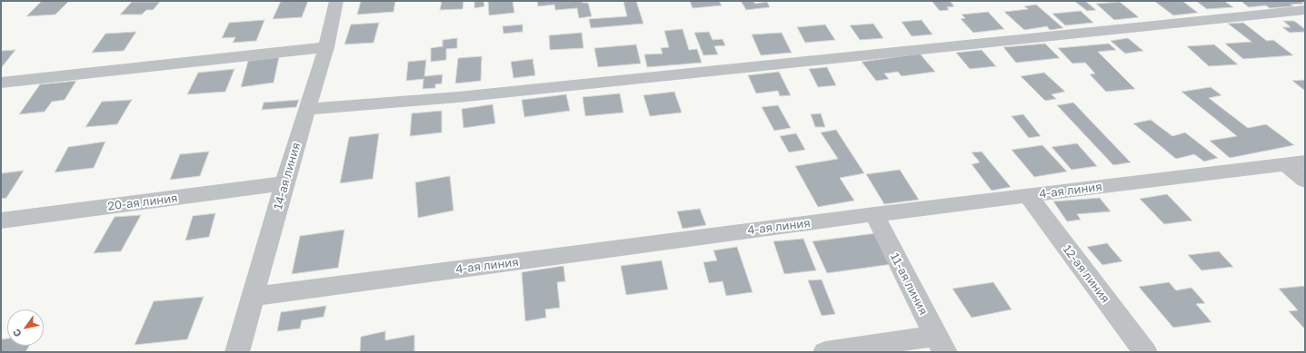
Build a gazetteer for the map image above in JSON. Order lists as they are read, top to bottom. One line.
{"streets":{"street":["14-ая линия","4-ая линия","20-ая линия","12-ая линия","11-ая линия"]},"crossings":[["14-ая линия","4-ая линия"],["14-ая линия","20-ая линия"],["4-ая линия","12-ая линия"],["4-ая линия","11-ая линия"]],"north":"bottom left"}
